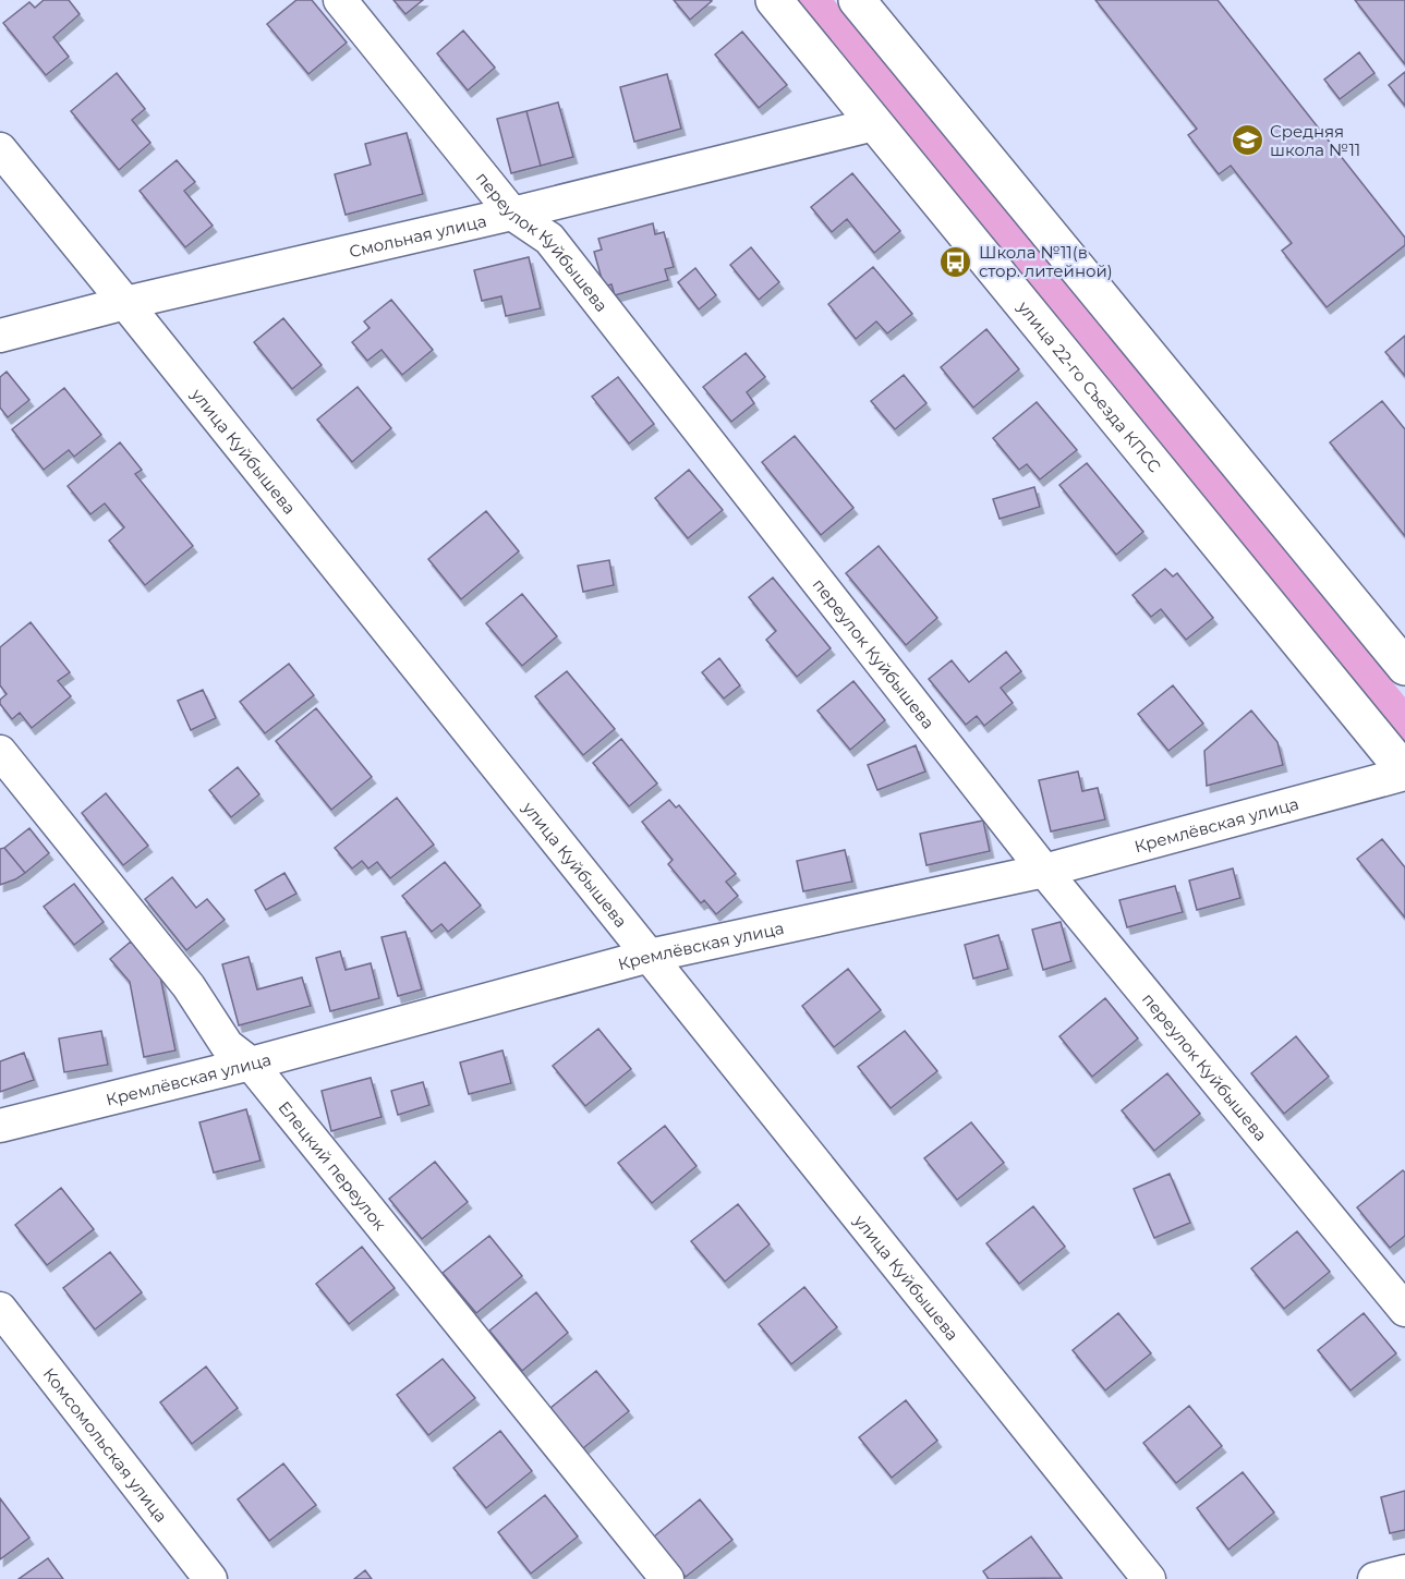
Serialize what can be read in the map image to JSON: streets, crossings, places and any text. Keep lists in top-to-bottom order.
{
  "streets": {
    "main road": ["улица 22-го Съезда КПСС"],
    "street": [
      "Смольная улица",
      "переулок Куйбышева",
      "улица Куйбышева",
      "Кремлёвская улица",
      "Елецкий переулок",
      "Комсомольская улица"
    ]
  },
  "crossings": [
    ["Смольная улица", "переулок Куйбышева"],
    ["Смольная улица", "улица 22-го Съезда КПСС"],
    ["Смольная улица", "улица Куйбышева"],
    ["переулок Куйбышева", "Кремлёвская улица"],
    ["улица 22-го Съезда КПСС", "Кремлёвская улица"],
    ["улица Куйбышева", "Кремлёвская улица"],
    ["Кремлёвская улица", "Елецкий переулок"]
  ],
  "places": {
    "school or university": ["Средняя школа №11"],
    "bus stop": ["Школа №11(в стор. литейной)"]
  }
}
